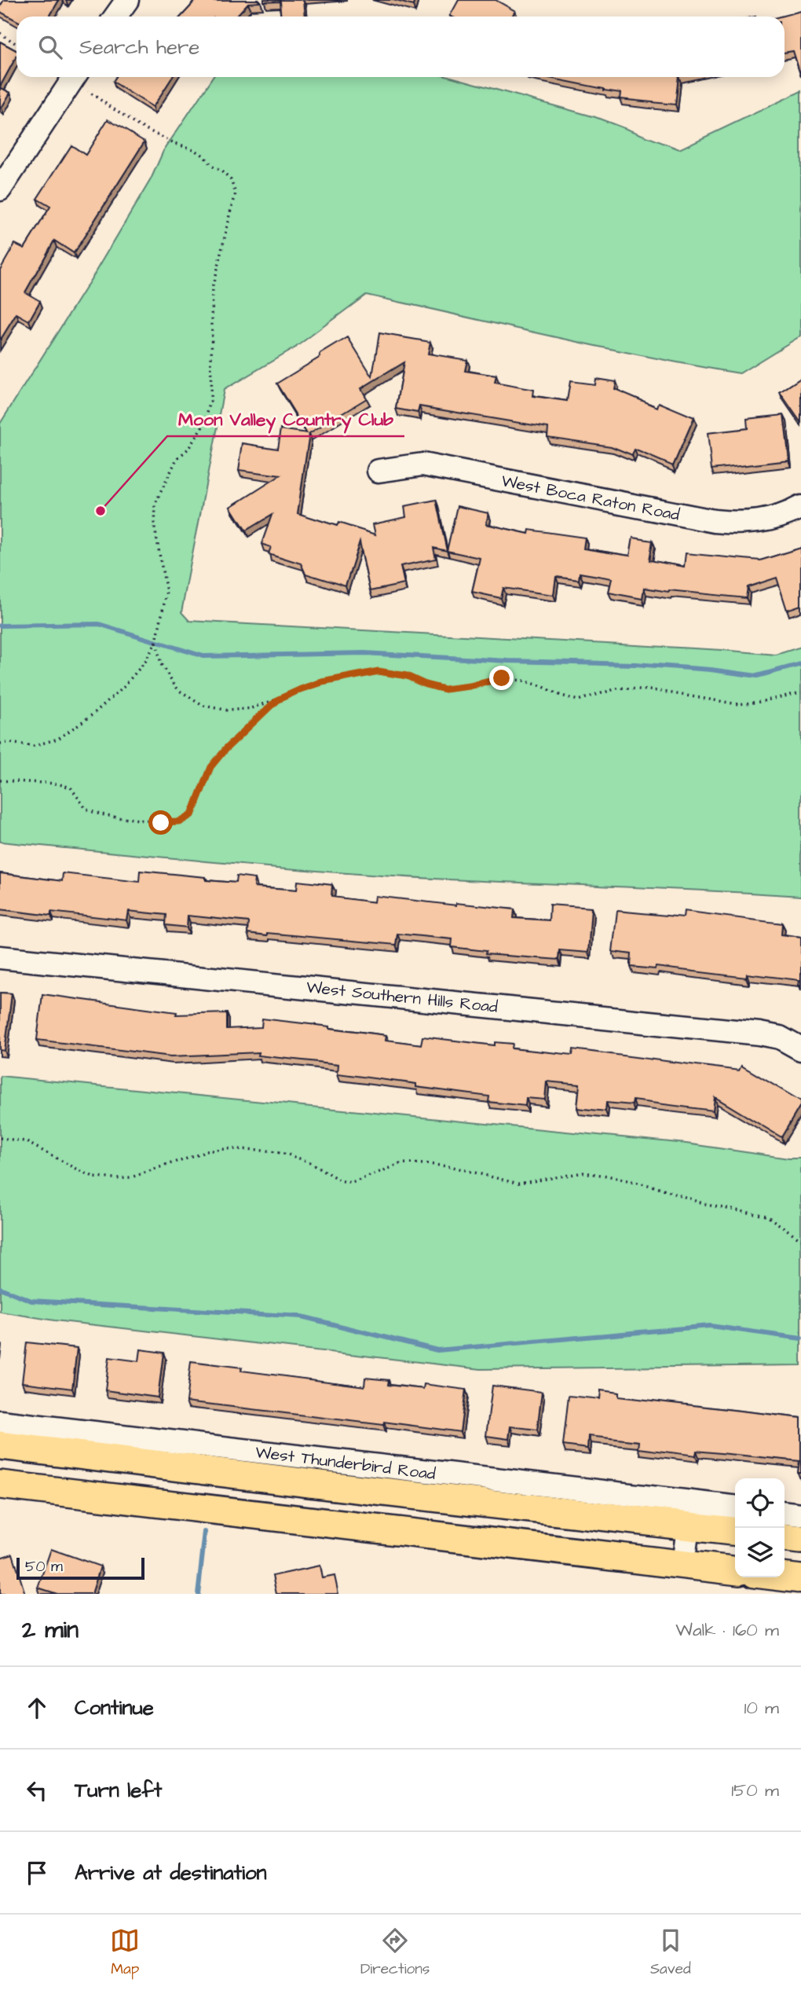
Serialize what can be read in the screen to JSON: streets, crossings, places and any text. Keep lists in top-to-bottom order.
{
  "streets": {
    "main road": ["West Thunderbird Road"],
    "street": ["West Boca Raton Road", "West Southern Hills Road"]
  },
  "places": ["Moon Valley Country Club"],
  "scale_bar": "50 m",
  "page": {
    "search": "Search here",
    "scale": "50 m",
    "heading": ["2 min", "Walk · 160 m"],
    "list": [
      ["Continue", "10 m"],
      ["Turn left", "150 m"],
      "Arrive at destination"
    ],
    "nav": ["Map", "Directions", "Saved"]
  }
}
